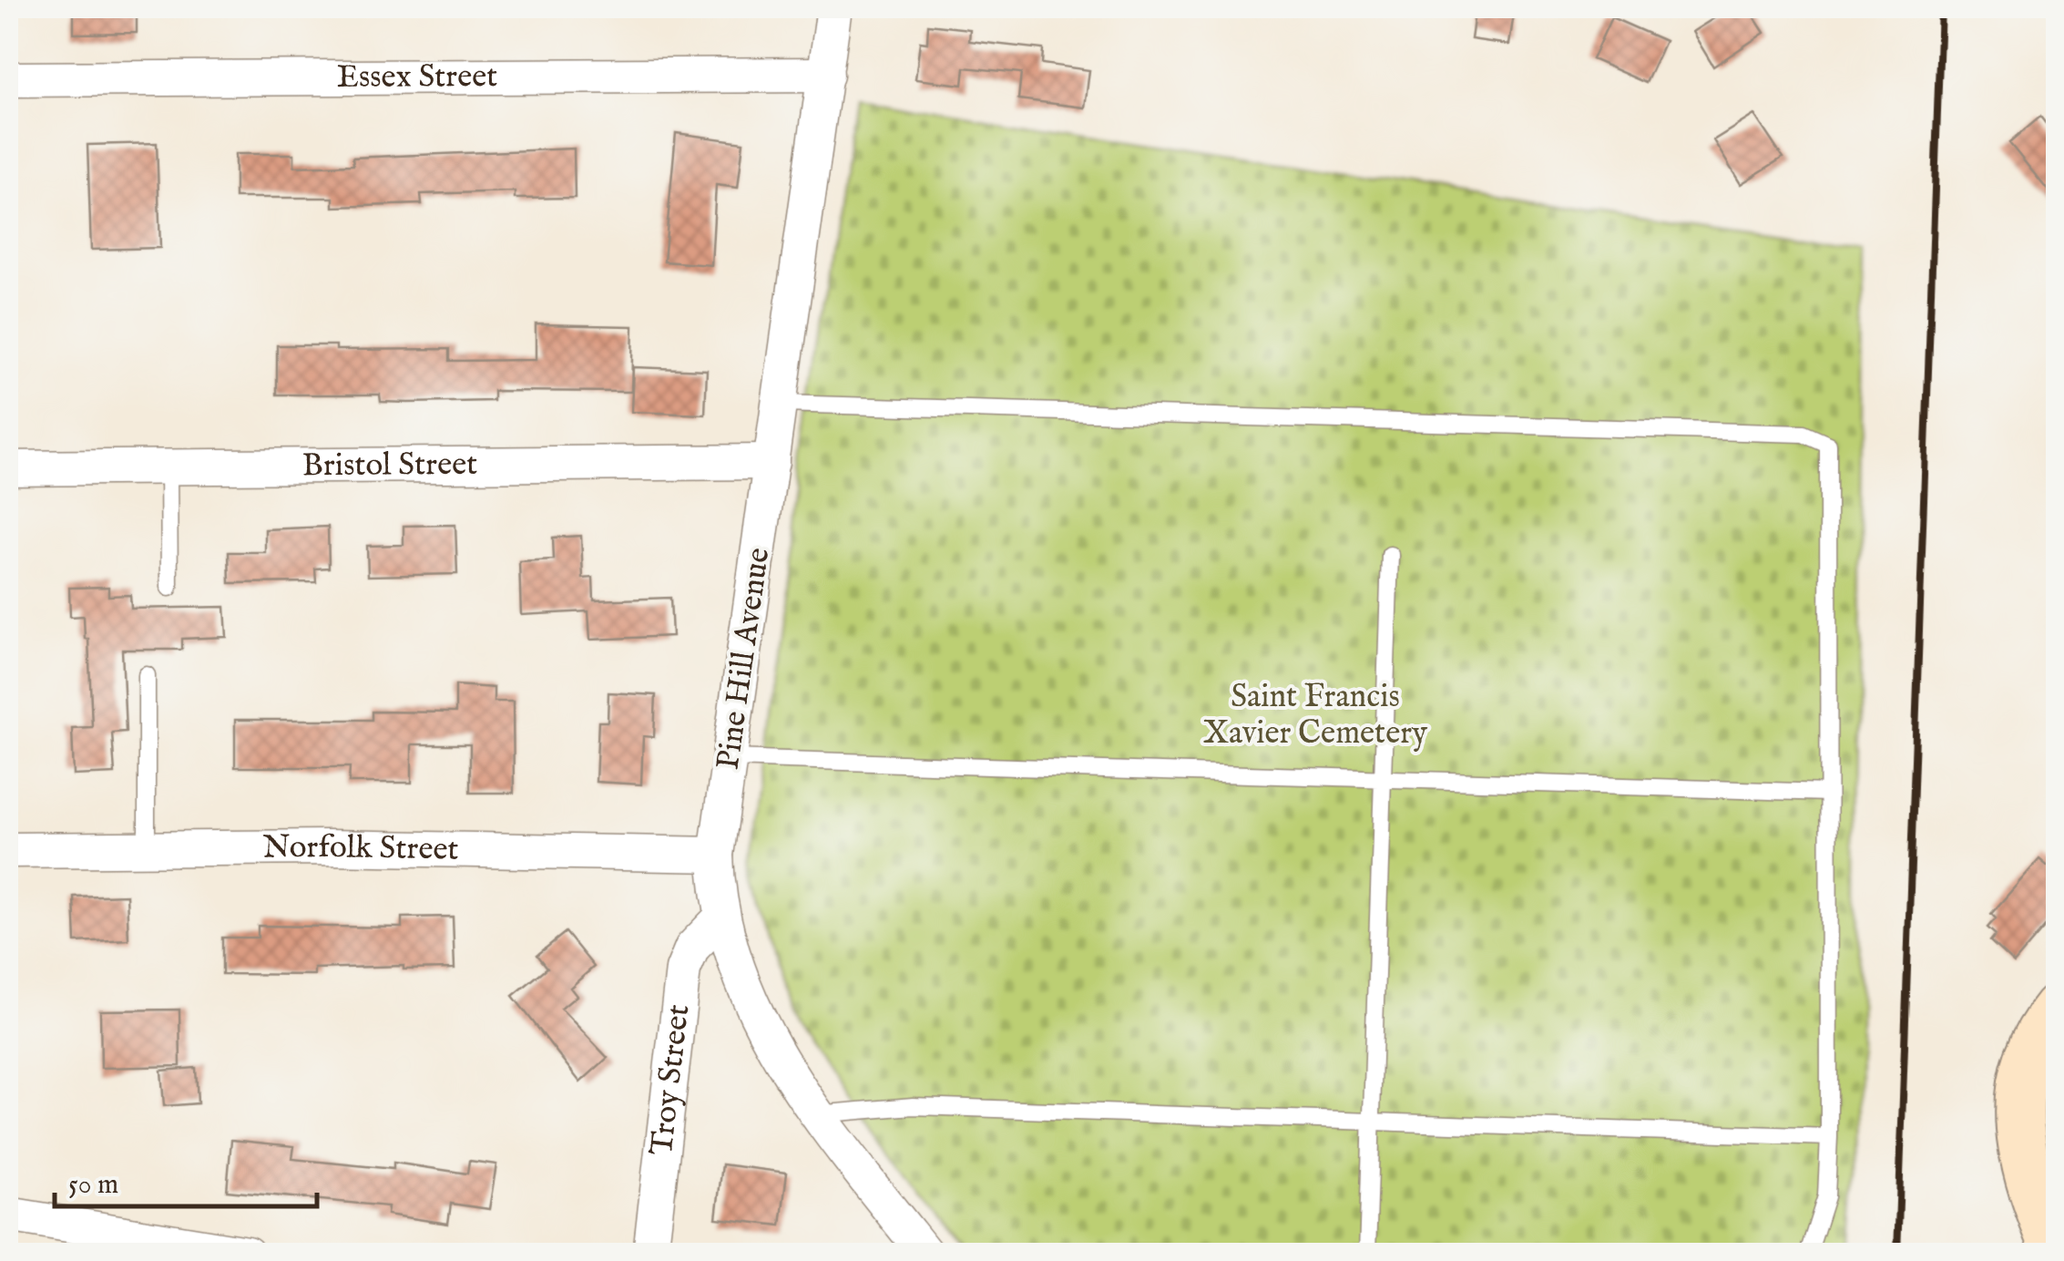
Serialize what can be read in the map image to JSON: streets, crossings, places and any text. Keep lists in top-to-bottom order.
{
  "streets": {
    "street": [
      "Essex Street",
      "Bristol Street",
      "Pine Hill Avenue",
      "Norfolk Street",
      "Troy Street"
    ]
  },
  "crossings": [
    ["Essex Street", "Pine Hill Avenue"],
    ["Bristol Street", "Pine Hill Avenue"],
    ["Pine Hill Avenue", "Norfolk Street"],
    ["Pine Hill Avenue", "Troy Street"]
  ],
  "parks": ["Saint Francis Xavier Cemetery"],
  "scale_bar": "50 m"
}
